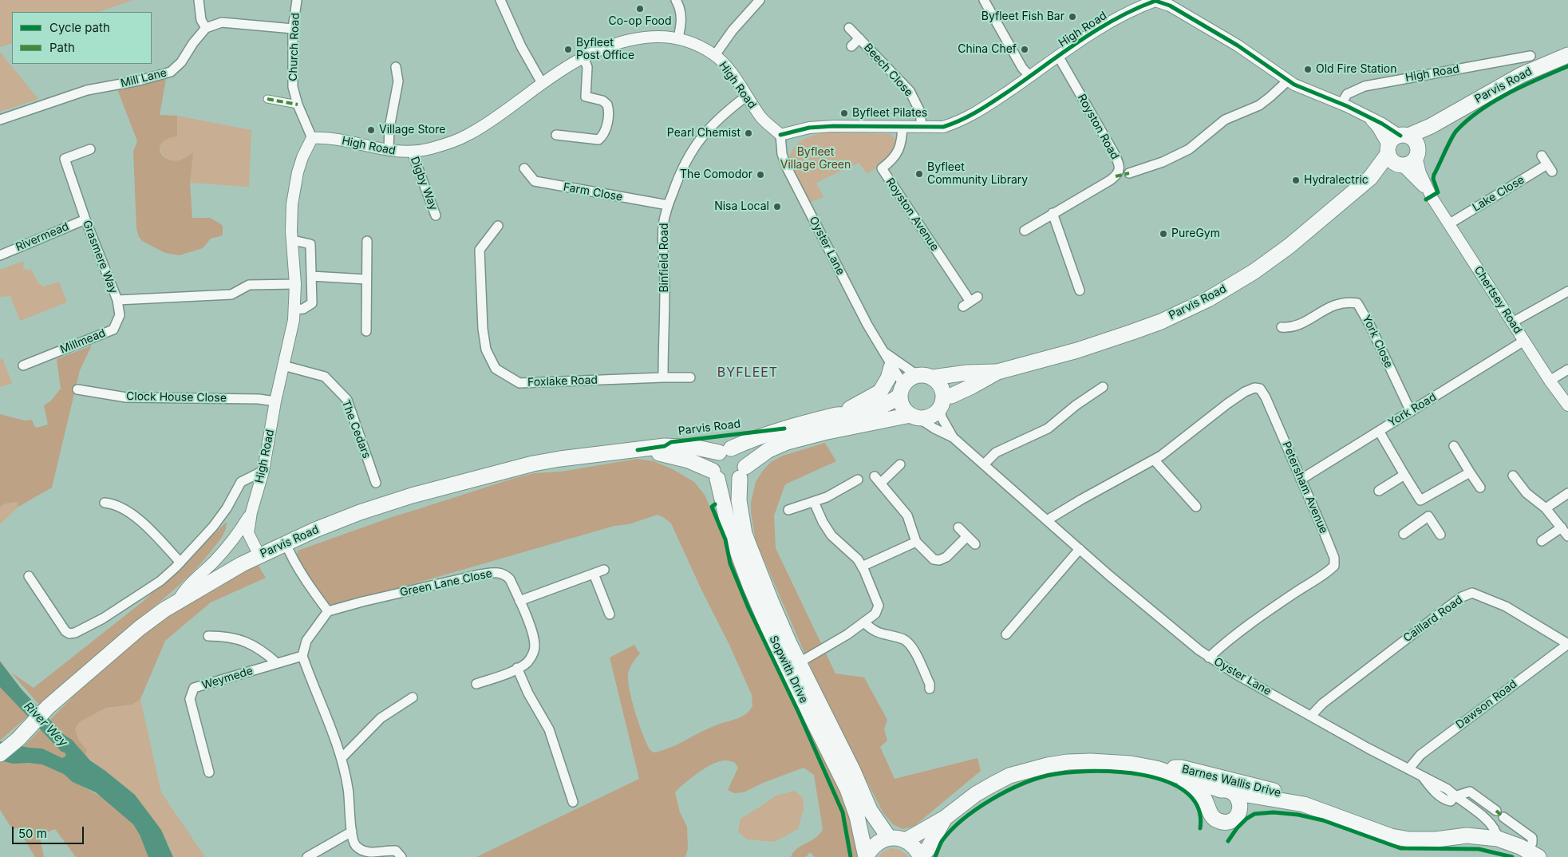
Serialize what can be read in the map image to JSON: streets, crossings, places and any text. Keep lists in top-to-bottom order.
{
  "streets": {
    "main road": ["Parvis Road", "Sopwith Drive", "Barnes Wallis Drive"],
    "street": [
      "High Road",
      "Church Road",
      "Beech Close",
      "Mill Lane",
      "Royston Road",
      "Digby Way",
      "Farm Close",
      "Lake Close",
      "Royston Avenue",
      "Rivermead",
      "Oyster Lane",
      "Grasmere Way",
      "Binfield Road",
      "Chertsey Road",
      "Millmead",
      "York Close",
      "Foxlake Road",
      "Clock House Close",
      "York Road",
      "The Cedars",
      "Petersham Avenue",
      "Green Lane Close",
      "Caillard Road",
      "Weymede",
      "Dawson Road"
    ]
  },
  "crossings": [
    ["High Road", "Church Road"],
    ["High Road", "Beech Close"],
    ["High Road", "Parvis Road"],
    ["High Road", "Royston Road"],
    ["High Road", "Digby Way"],
    ["High Road", "Royston Avenue"],
    ["High Road", "Oyster Lane"],
    ["High Road", "Grasmere Way"],
    ["High Road", "Binfield Road"],
    ["High Road", "Chertsey Road"],
    ["High Road", "Clock House Close"],
    ["High Road", "The Cedars"],
    ["Parvis Road", "Oyster Lane"],
    ["Parvis Road", "Chertsey Road"],
    ["Parvis Road", "Sopwith Drive"],
    ["Farm Close", "Binfield Road"],
    ["Lake Close", "Chertsey Road"],
    ["Rivermead", "Grasmere Way"],
    ["Oyster Lane", "Petersham Avenue"],
    ["Oyster Lane", "Caillard Road"],
    ["Oyster Lane", "Dawson Road"],
    ["Oyster Lane", "Barnes Wallis Drive"],
    ["Grasmere Way", "Millmead"],
    ["Binfield Road", "Foxlake Road"],
    ["Chertsey Road", "York Road"],
    ["York Close", "York Road"],
    ["York Road", "Petersham Avenue"],
    ["Caillard Road", "Dawson Road"]
  ],
  "districts": ["BYFLEET"],
  "water": ["River Wey"],
  "parks": ["Byfleet Village Green"],
  "places": [
    "Co-op Food",
    "Byfleet Fish Bar",
    "Byfleet Post Office",
    "China Chef",
    "Old Fire Station",
    "Byfleet Pilates",
    "Village Store",
    "Pearl Chemist",
    "Byfleet Community Library",
    "The Comodor",
    "Hydralectric",
    "Nisa Local",
    "PureGym"
  ],
  "legend": ["Cycle path", "Path"],
  "scale_bar": "50 m"
}
